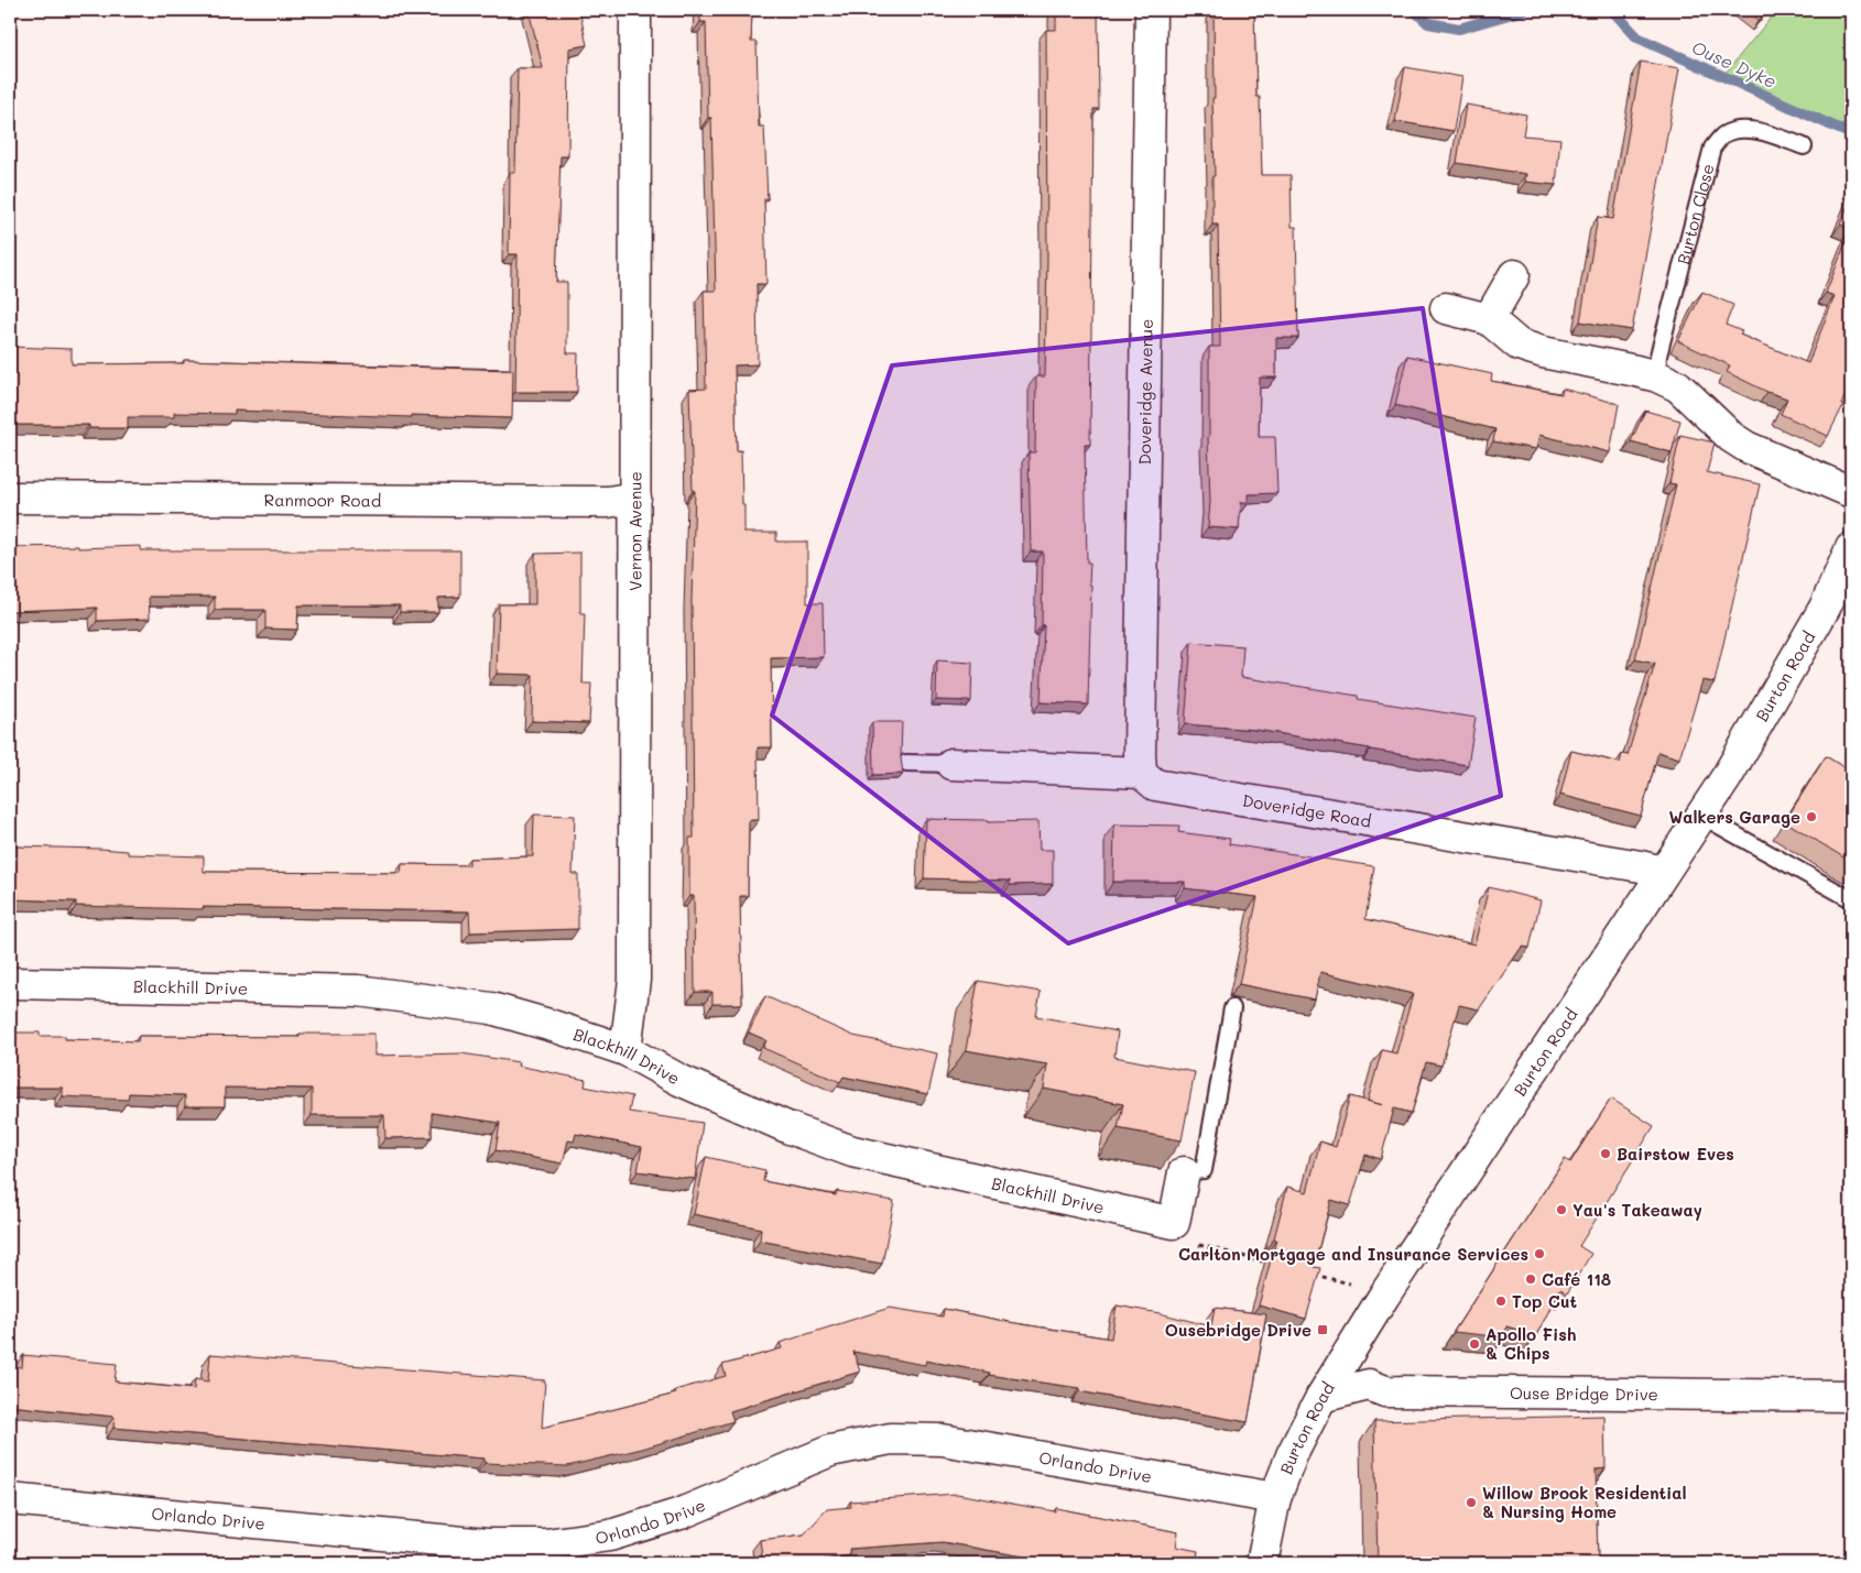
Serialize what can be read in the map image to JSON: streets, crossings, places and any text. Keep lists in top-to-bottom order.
{
  "streets": {
    "street": [
      "Doveridge Avenue",
      "Ranmoor Road",
      "Vernon Avenue",
      "Burton Road",
      "Doveridge Road",
      "Blackhill Drive",
      "Ouse Bridge Drive",
      "Orlando Drive"
    ],
    "lane": ["Burton Close"]
  },
  "crossings": [
    ["Doveridge Avenue", "Doveridge Road"],
    ["Ranmoor Road", "Vernon Avenue"],
    ["Vernon Avenue", "Blackhill Drive"],
    ["Burton Road", "Doveridge Road"],
    ["Burton Road", "Ouse Bridge Drive"],
    ["Burton Road", "Orlando Drive"]
  ],
  "water": ["Ouse Dyke"],
  "places": {
    "other": [
      "Walkers Garage",
      "Bairstow Eves",
      "Yau's Takeaway",
      "Carlton Mortgage and Insurance Services",
      "Café 118",
      "Top Cut",
      "Apollo Fish & Chips",
      "Willow Brook Residential & Nursing Home"
    ],
    "transit": ["Ousebridge Drive"]
  }
}
